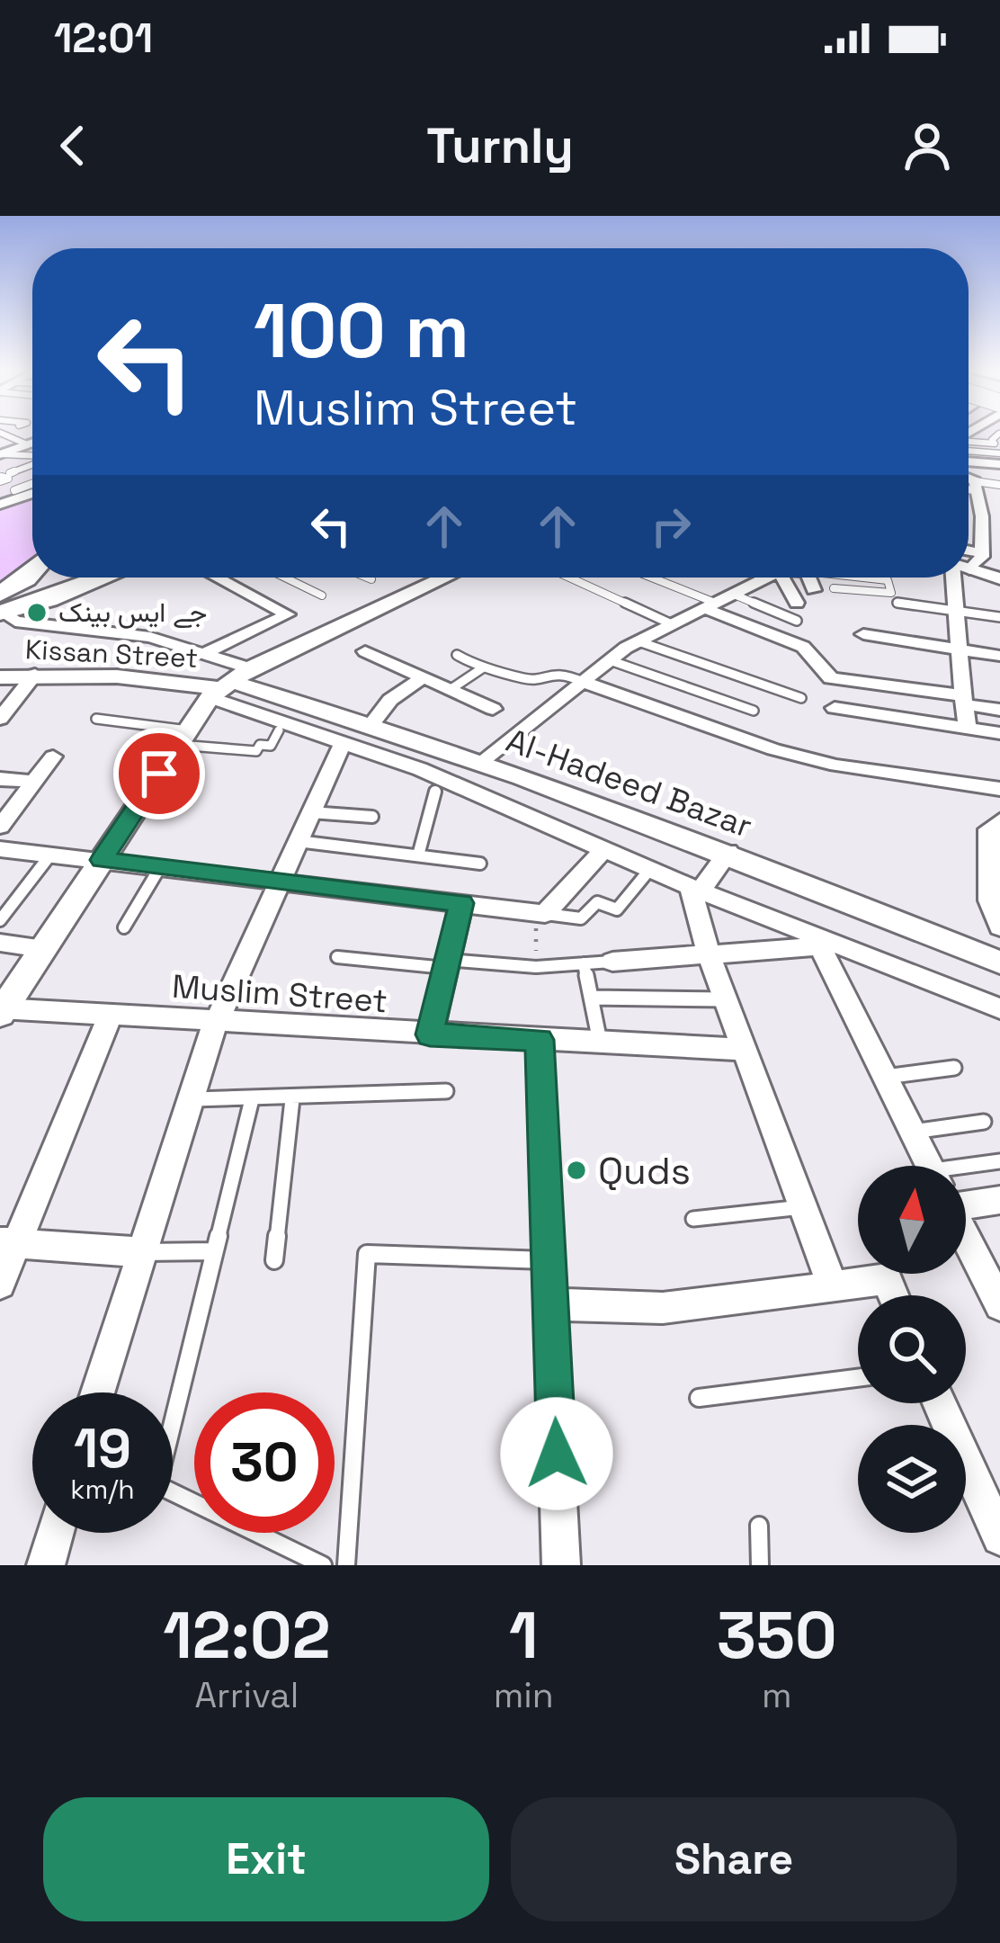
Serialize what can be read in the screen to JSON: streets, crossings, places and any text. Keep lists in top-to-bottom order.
{
  "streets": {
    "street": ["Kissan Street", "Al-Hadeed Bazar", "Muslim Street"]
  },
  "crossings": [
    ["Kissan Street", "Al-Hadeed Bazar"]
  ],
  "places": ["جے ایس بینک", "Quds"],
  "north": "top",
  "page": {
    "status": "12:01",
    "header": "Turnly",
    "turn": ["100 m", "Muslim Street"],
    "speed": "19 km/h",
    "limit": "30",
    "eta": [
      "12:02",
      "Arrival",
      "1",
      "min",
      "350",
      "m"
    ],
    "buttons": ["Exit", "Share"]
  }
}
